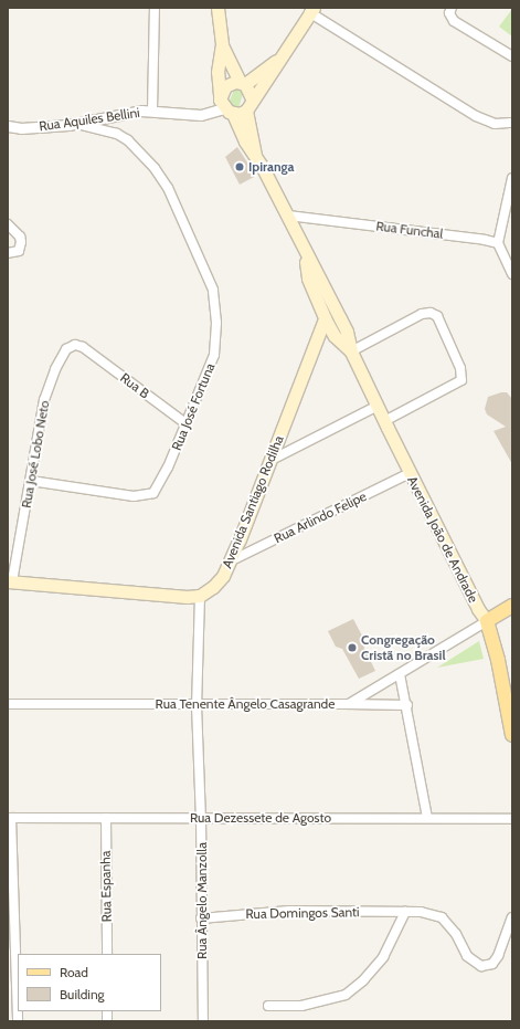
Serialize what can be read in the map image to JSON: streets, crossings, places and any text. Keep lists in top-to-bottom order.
{
  "streets": {
    "main road": ["Avenida Santiago Rodilha", "Avenida João de Andrade"],
    "street": [
      "Rua Aquiles Bellini",
      "Rua Funchal",
      "Rua B",
      "Rua José Fortuna",
      "Rua José Lobo Neto",
      "Rua Arlindo Felipe",
      "Rua Tenente Ângelo Casagrande",
      "Rua Dezessete de Agosto",
      "Rua Espanha",
      "Rua Ângelo Manzolla",
      "Rua Domingos Santi"
    ]
  },
  "crossings": [
    ["Rua Aquiles Bellini", "Rua José Fortuna"],
    ["Rua Aquiles Bellini", "Avenida João de Andrade"],
    ["Rua Funchal", "Avenida João de Andrade"],
    ["Rua B", "Rua José Fortuna"],
    ["Rua B", "Rua José Lobo Neto"],
    ["Rua José Fortuna", "Rua José Lobo Neto"],
    ["Avenida Santiago Rodilha", "Rua Arlindo Felipe"],
    ["Avenida Santiago Rodilha", "Avenida João de Andrade"],
    ["Avenida Santiago Rodilha", "Rua Ângelo Manzolla"],
    ["Rua Arlindo Felipe", "Avenida João de Andrade"],
    ["Avenida João de Andrade", "Rua Tenente Ângelo Casagrande"],
    ["Rua Tenente Ângelo Casagrande", "Rua Ângelo Manzolla"],
    ["Rua Dezessete de Agosto", "Rua Espanha"],
    ["Rua Dezessete de Agosto", "Rua Ângelo Manzolla"],
    ["Rua Ângelo Manzolla", "Rua Domingos Santi"]
  ],
  "places": ["Ipiranga", "Congregação Cristã no Brasil"],
  "legend": ["Road", "Building"]
}
